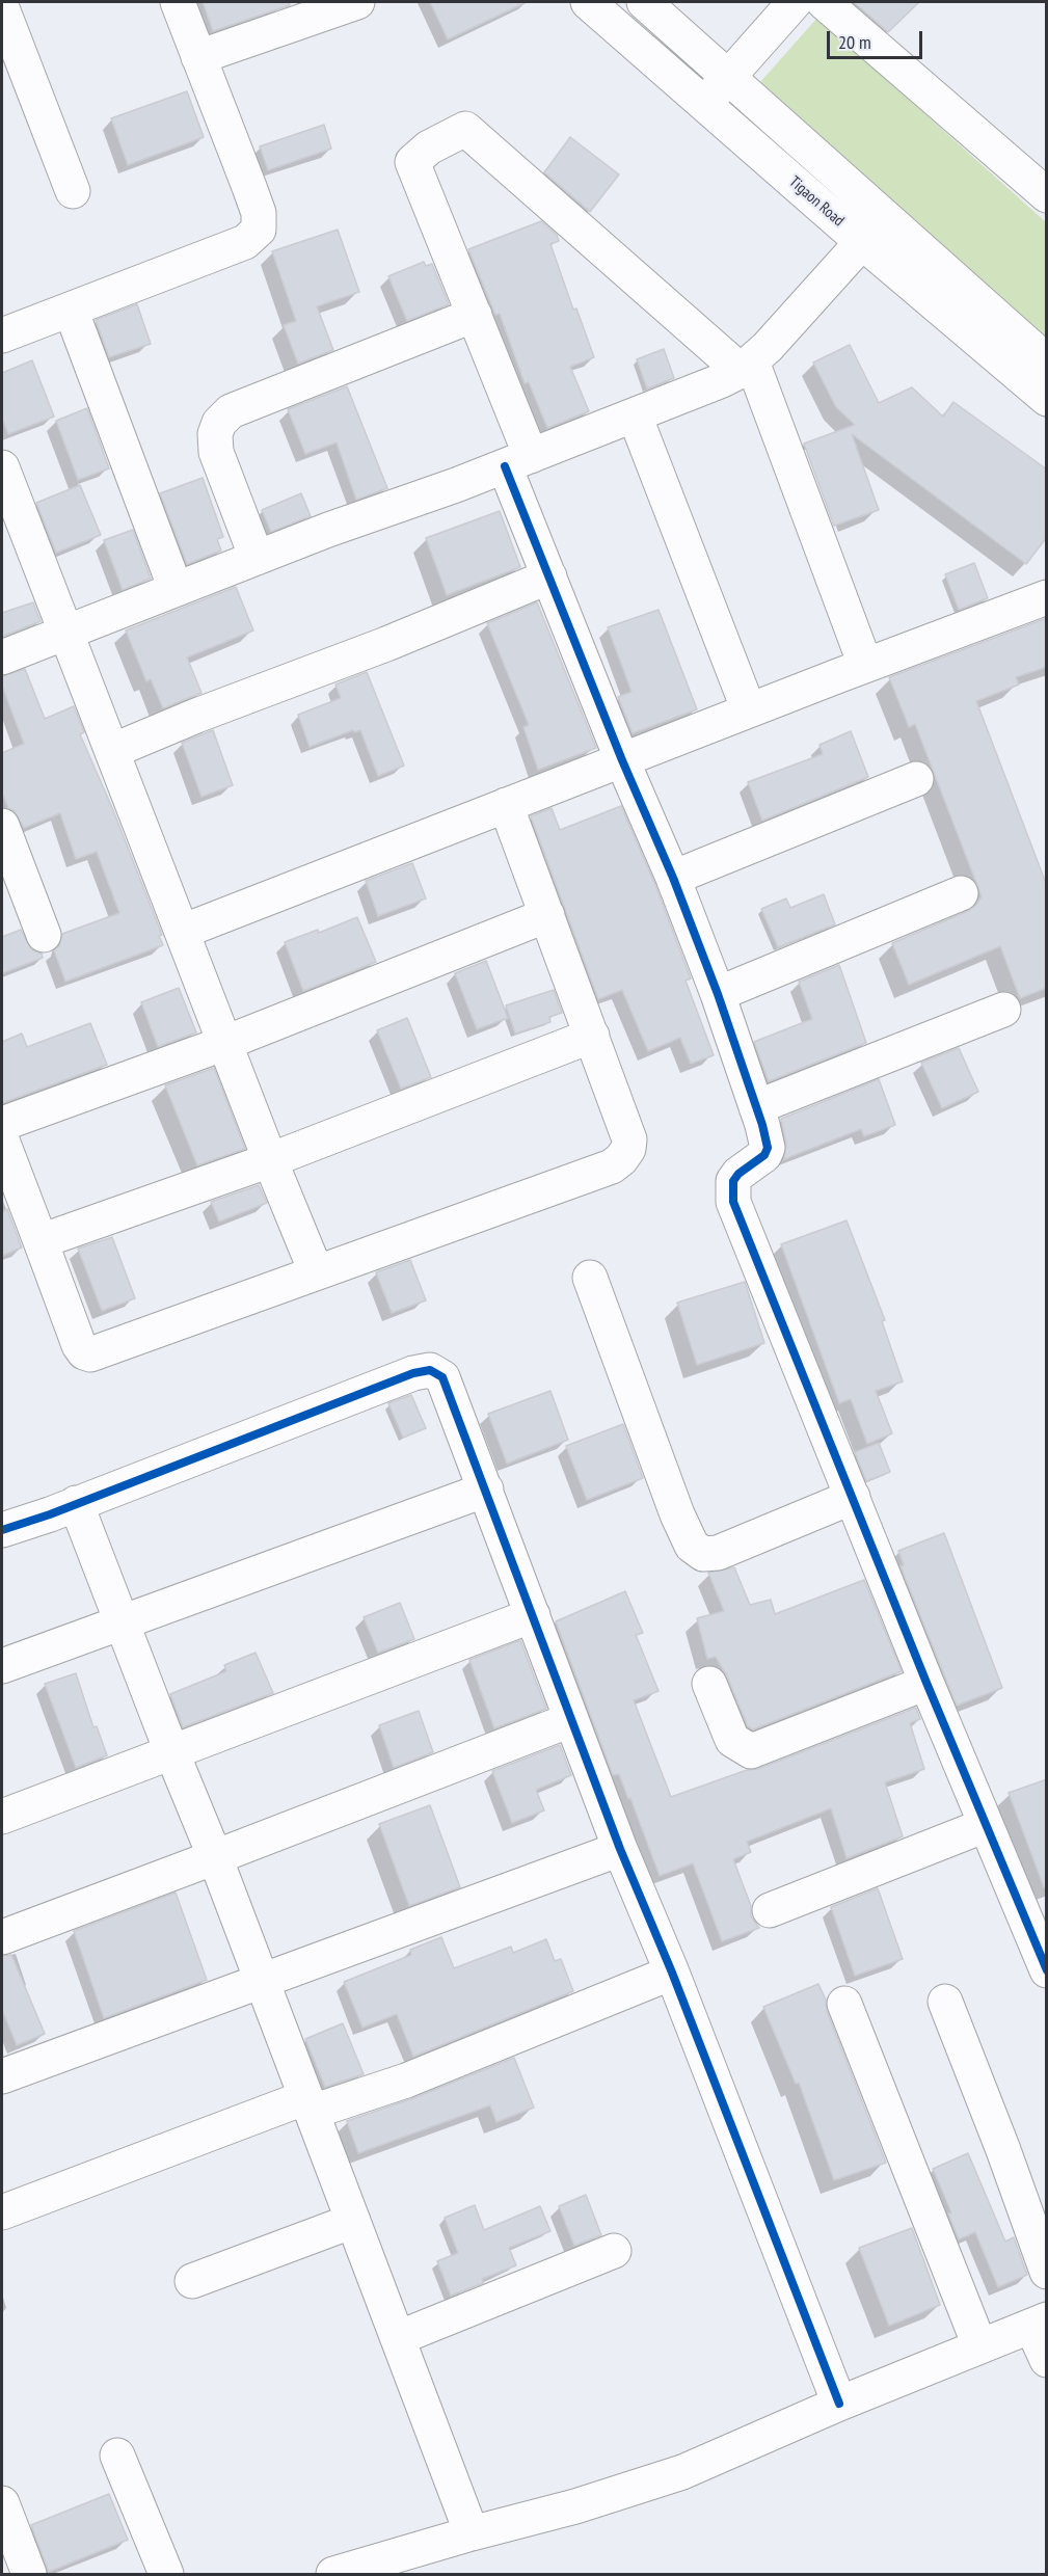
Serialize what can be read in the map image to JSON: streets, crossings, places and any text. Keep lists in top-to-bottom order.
{
  "streets": {
    "street": ["Tigaon Road"]
  },
  "scale_bar": "20 m"
}
